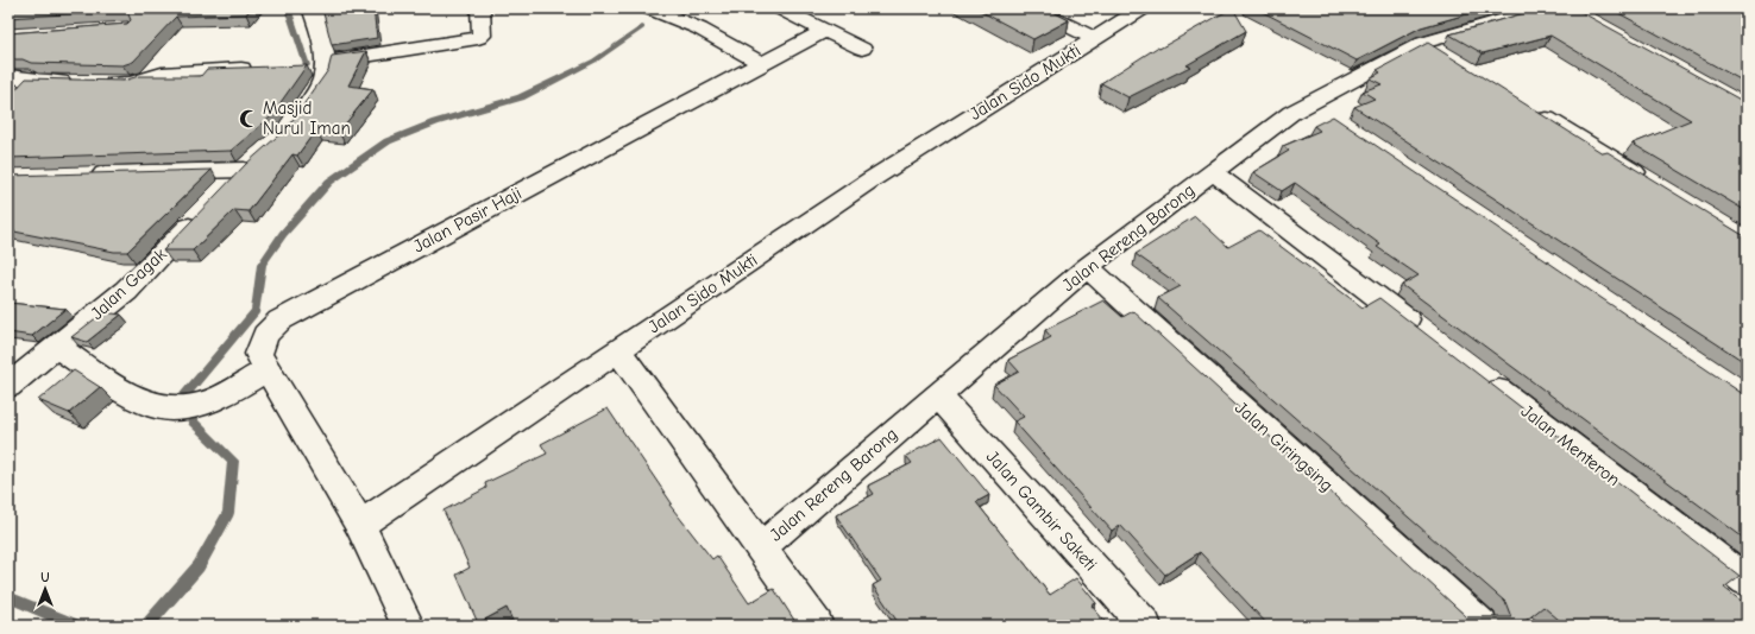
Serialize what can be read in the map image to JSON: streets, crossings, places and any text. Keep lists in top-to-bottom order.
{
  "streets": {
    "street": [
      "Jalan Sido Mukti",
      "Jalan Pasir Haji",
      "Jalan Rereng Barong",
      "Jalan Gagak",
      "Jalan Menteron",
      "Jalan Giringsing",
      "Jalan Gambir Saketi"
    ]
  },
  "crossings": [
    ["Jalan Sido Mukti", "Jalan Pasir Haji"],
    ["Jalan Rereng Barong", "Jalan Giringsing"],
    ["Jalan Rereng Barong", "Jalan Gambir Saketi"]
  ],
  "places": {
    "mosque": ["Masjid Nurul Iman"]
  },
  "north": "top"
}
